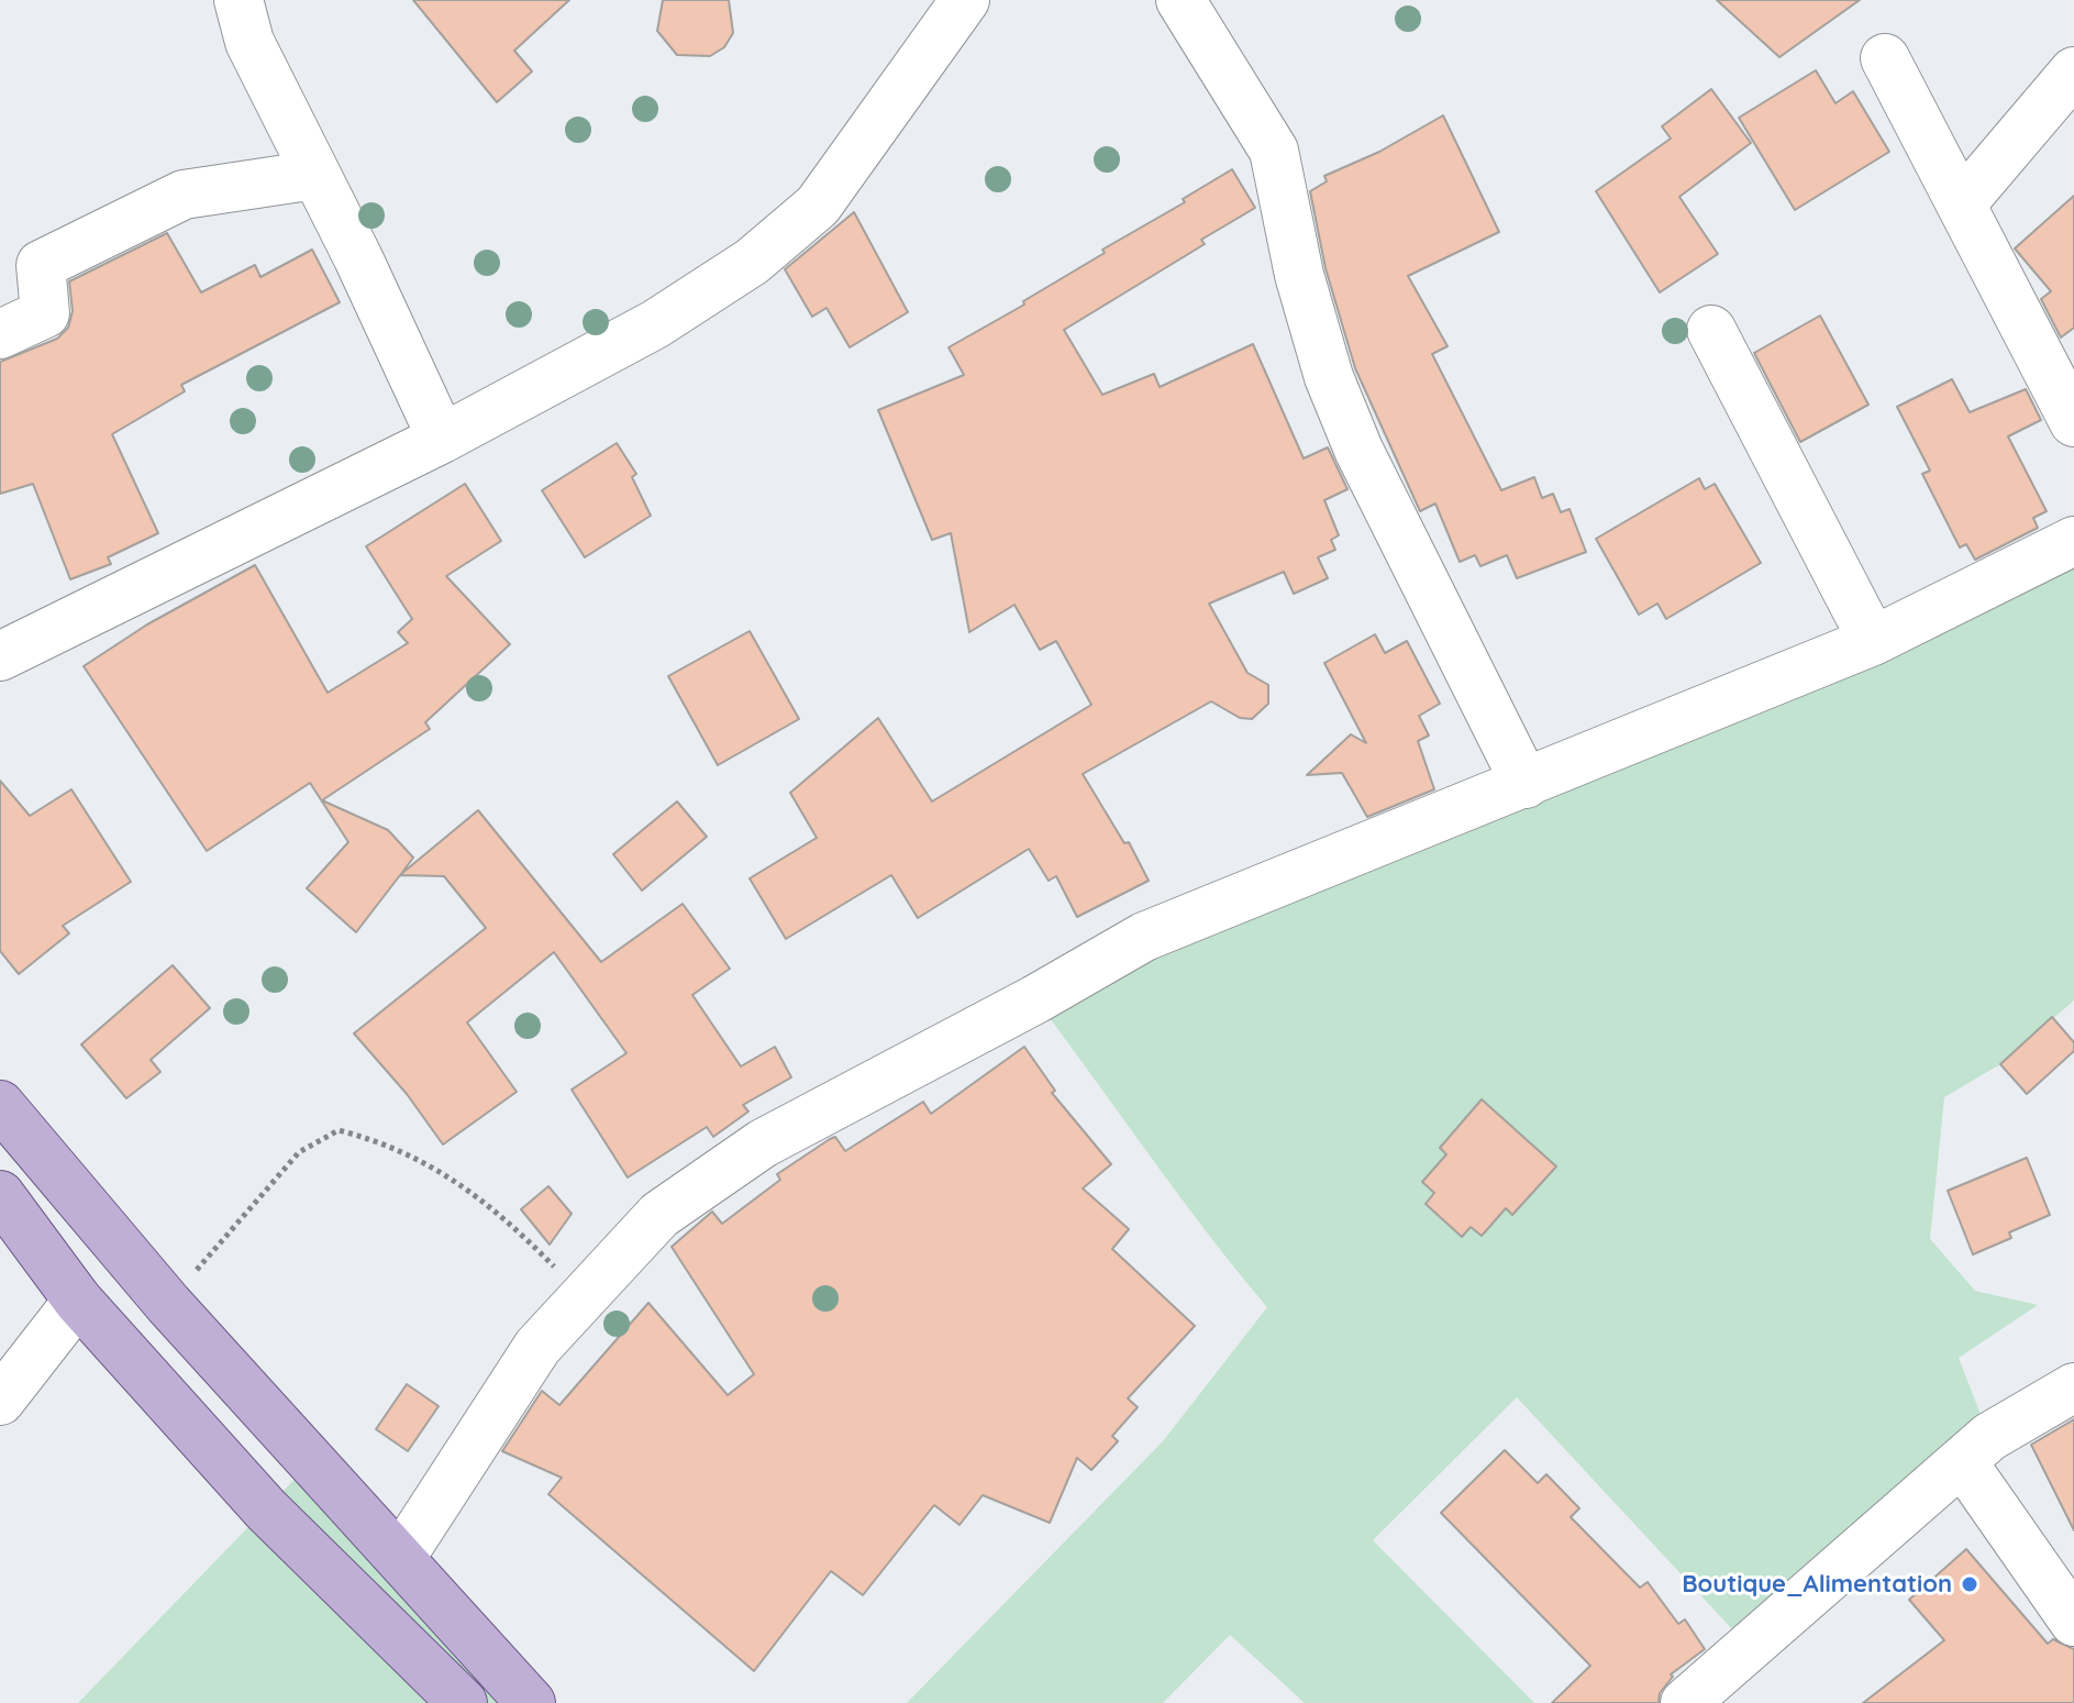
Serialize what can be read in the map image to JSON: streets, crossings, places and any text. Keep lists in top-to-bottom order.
{
  "places": ["Boutique_Alimentation"]
}
